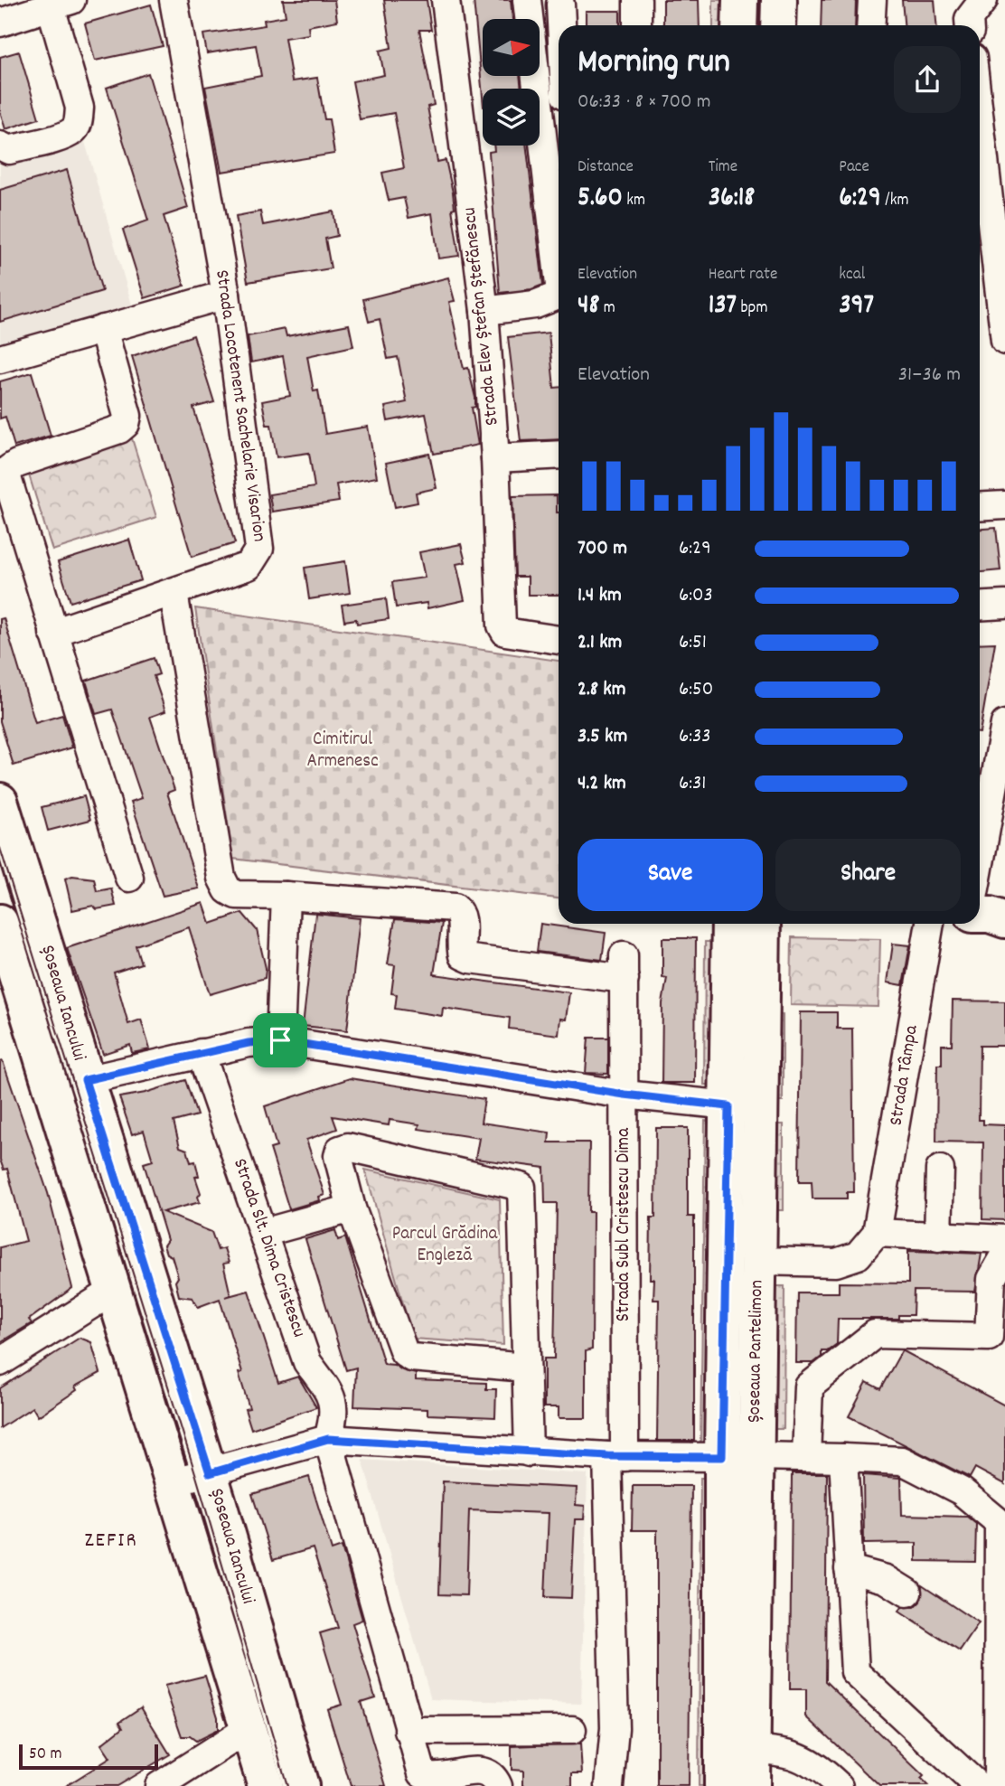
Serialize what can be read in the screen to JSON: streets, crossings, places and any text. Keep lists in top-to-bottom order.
{
  "streets": {
    "main road": ["Șoseaua Iancului", "Șoseaua Pantelimon"],
    "street": [
      "Strada Elev Ștefan Ștefănescu",
      "Strada Locotenent Sachelarie Visarion",
      "Strada Tâmpa",
      "Strada Subl Cristescu Dima",
      "Strada Slt. Dima Cristescu"
    ]
  },
  "districts": ["ZEFIR"],
  "parks": ["Cimitirul Armenesc", "Parcul Grădina Engleză"],
  "scale_bar": "50 m",
  "north": "right",
  "page": {
    "heading": ["Morning run", "06:33 · 8 × 700 m"],
    "stats": [
      ["Distance", "5.60 km"],
      ["Time", "36:18"],
      ["Pace", "6:29 /km"],
      ["Elevation", "48 m"],
      ["Heart rate", "137 bpm"],
      ["kcal", "397"]
    ],
    "chart": ["Elevation", "31–36 m"],
    "list": [
      {
        "name": "700 m",
        "note": "6:29"
      },
      {
        "name": "1.4 km",
        "note": "6:03"
      },
      {
        "name": "2.1 km",
        "note": "6:51"
      },
      {
        "name": "2.8 km",
        "note": "6:50"
      },
      {
        "name": "3.5 km",
        "note": "6:33"
      },
      {
        "name": "4.2 km",
        "note": "6:31"
      }
    ],
    "buttons": ["Save", "Share"],
    "scale": "50 m"
  }
}
